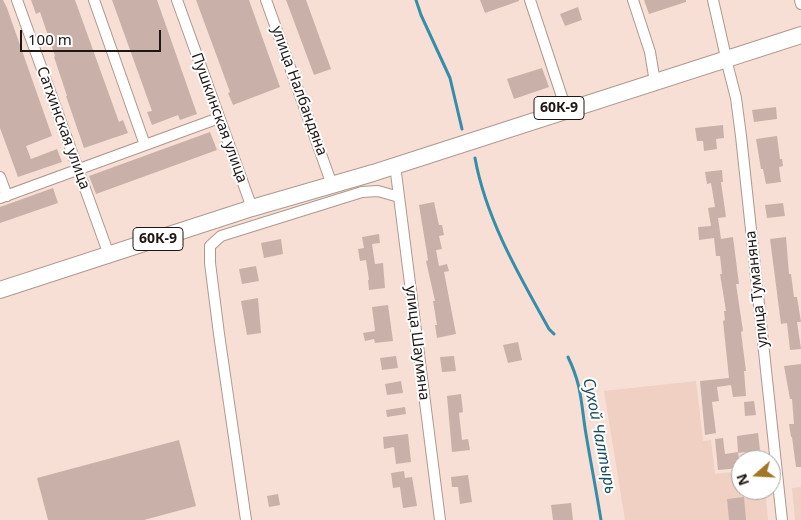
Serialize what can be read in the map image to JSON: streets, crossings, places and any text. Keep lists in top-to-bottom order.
{
  "streets": {
    "main road": ["60К-9"],
    "street": [
      "улица Налбандяна",
      "Пушкинская улица",
      "Сатхинская улица",
      "улица Туманяна",
      "улица Шаумяна"
    ]
  },
  "crossings": [
    ["улица Налбандяна", "60К-9"],
    ["60К-9", "Пушкинская улица"],
    ["60К-9", "Сатхинская улица"],
    ["60К-9", "улица Туманяна"],
    ["60К-9", "улица Шаумяна"]
  ],
  "water": ["Сухой Чалтырь"],
  "scale_bar": "100 m",
  "north": "left"
}
